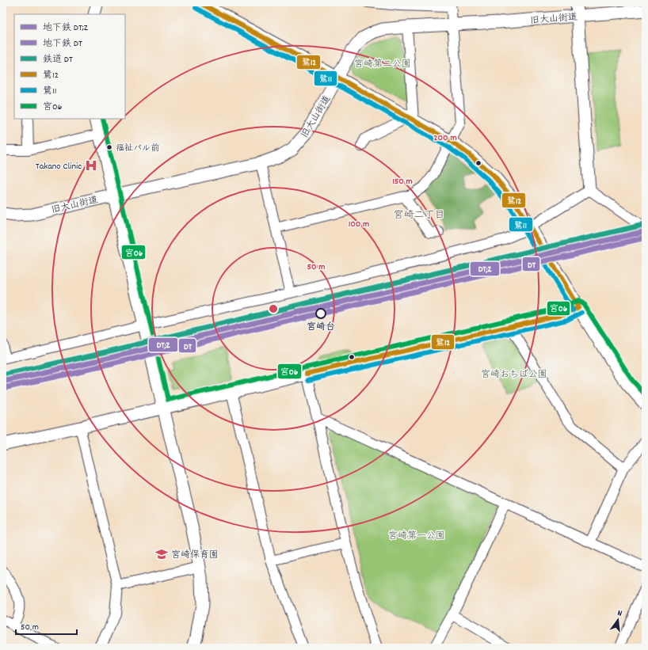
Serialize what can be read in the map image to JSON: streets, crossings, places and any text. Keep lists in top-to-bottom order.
{
  "streets": {
    "street": ["旧大山街道"]
  },
  "districts": ["宮崎二丁目"],
  "parks": ["宮崎第二公園", "宮崎おちば公園", "宮崎第一公園"],
  "places": {
    "other": ["福祉パル前", "宮崎台"],
    "hospital": ["Takano Clinic"],
    "school or university": ["宮崎保育園"]
  },
  "lines": [
    "transit line 鷺12",
    "transit line 鷺11",
    "transit line 宮06",
    "rail line DT",
    "metro line DT;Z",
    "metro line DT"
  ],
  "legend": [
    "地下鉄 DT;Z",
    "地下鉄 DT",
    "鉄道 DT",
    "鷺12",
    "鷺11",
    "宮06"
  ],
  "scale_bar": "50 m",
  "north": "top",
  "rings": [
    "200 m",
    "150 m",
    "100 m",
    "50 m"
  ]
}
